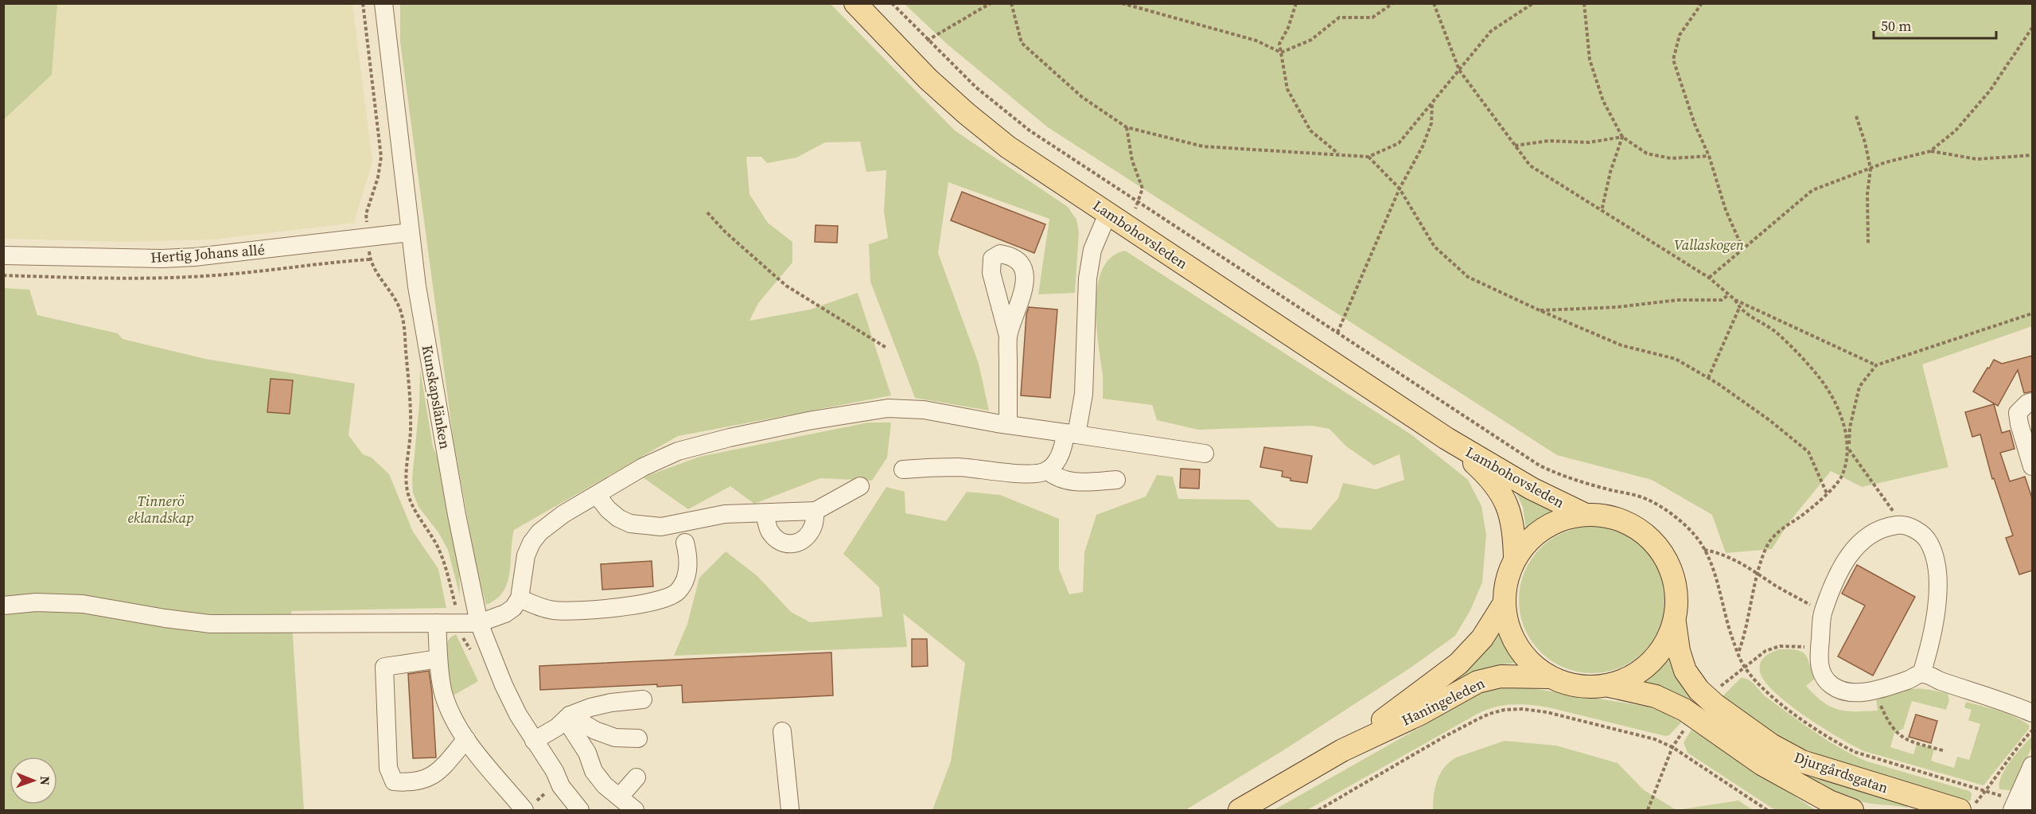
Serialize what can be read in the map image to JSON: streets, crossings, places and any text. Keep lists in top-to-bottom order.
{
  "streets": {
    "main road": ["Lambohovsleden", "Haningeleden", "Djurgårdsgatan"],
    "street": ["Hertig Johans allé", "Kunskapslänken"]
  },
  "crossings": [
    ["Hertig Johans allé", "Kunskapslänken"]
  ],
  "parks": ["Vallaskogen", "Tinnerö eklandskap"],
  "scale_bar": "50 m",
  "north": "right"
}
